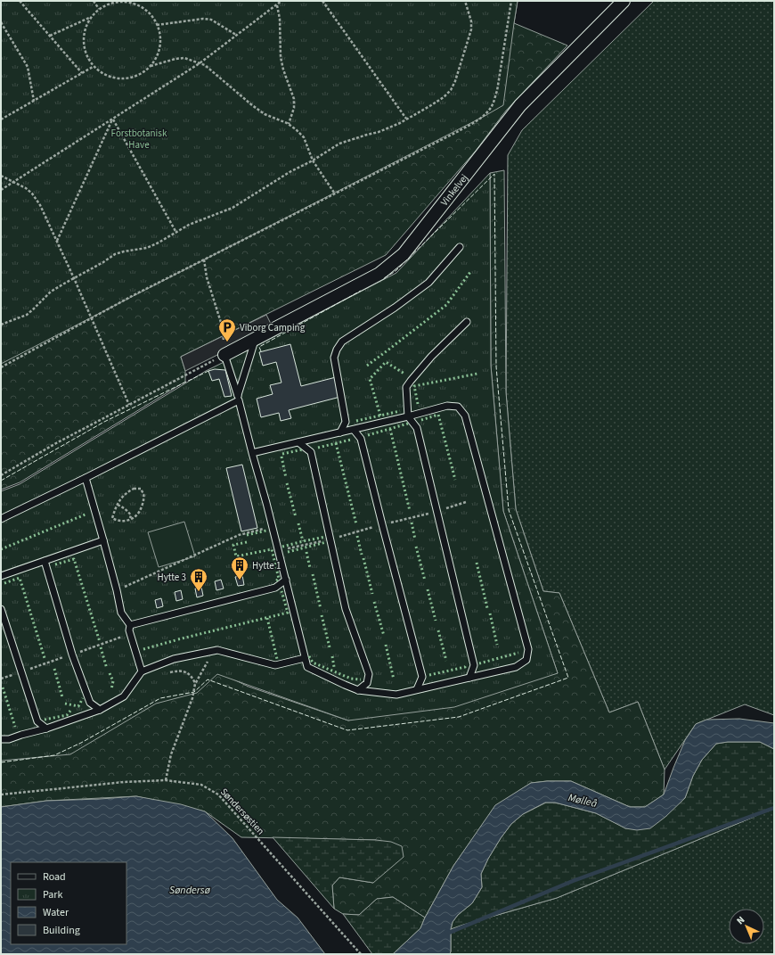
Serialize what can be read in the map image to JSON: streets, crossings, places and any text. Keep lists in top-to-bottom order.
{
  "streets": {
    "street": ["Vinkelvej"],
    "path": ["Søndersøstien"]
  },
  "water": ["Mølleå", "Søndersø"],
  "parks": ["Forstbotanisk Have"],
  "places": {
    "parking": ["Viborg Camping"],
    "building": ["Hytte 1", "Hytte 3"]
  },
  "legend": [
    "Road",
    "Park",
    "Water",
    "Building"
  ],
  "north": "top left"
}
